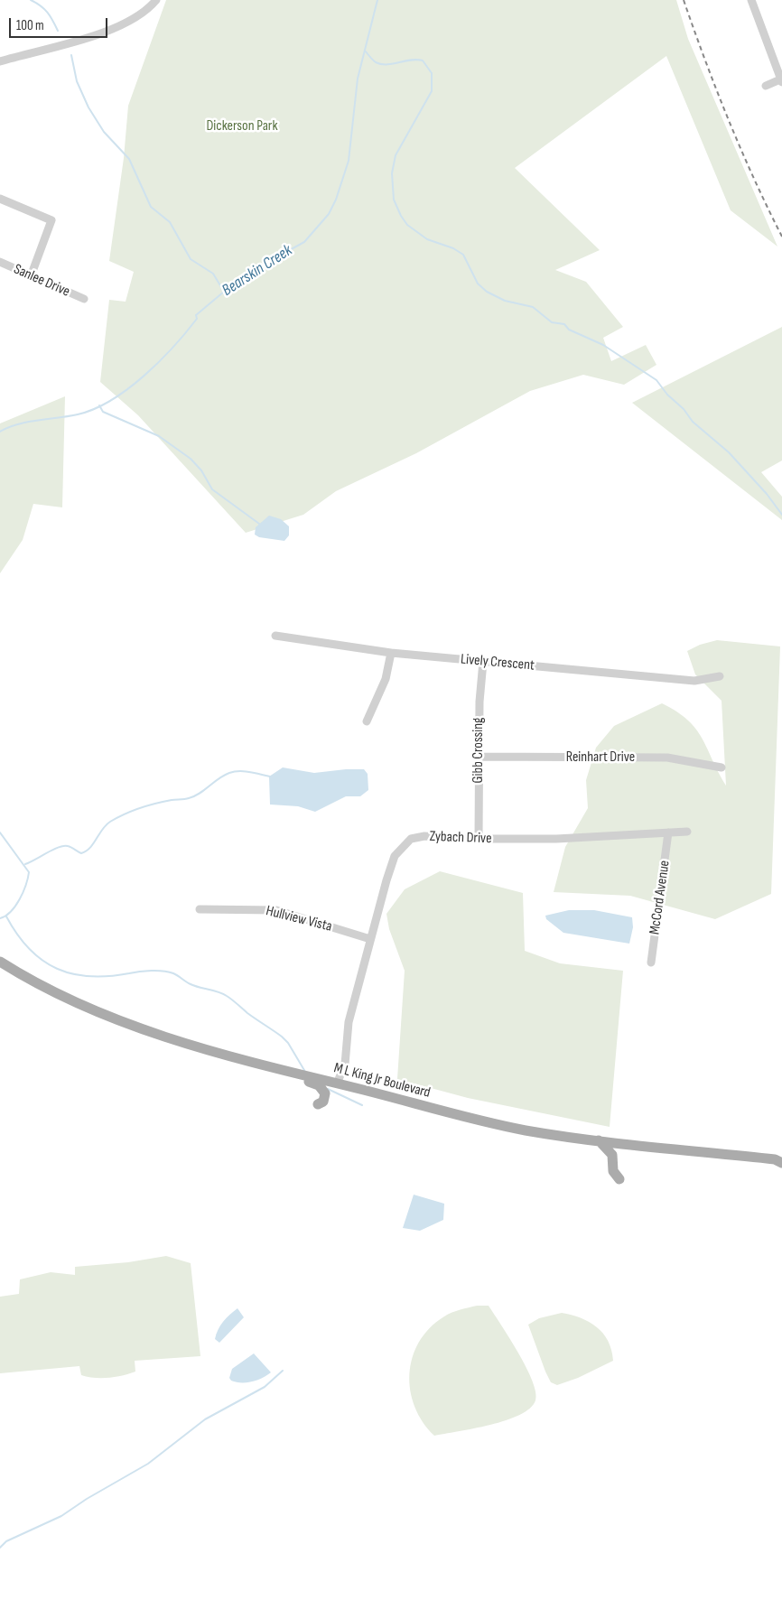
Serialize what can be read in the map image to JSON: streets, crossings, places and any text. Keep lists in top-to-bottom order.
{
  "streets": {
    "main road": ["M L King Jr Boulevard"],
    "street": [
      "Sanlee Drive",
      "Lively Crescent",
      "Gibb Crossing",
      "Reinhart Drive",
      "Zybach Drive",
      "McCord Avenue",
      "Hullview Vista"
    ]
  },
  "crossings": [
    ["Lively Crescent", "Gibb Crossing"],
    ["Gibb Crossing", "Reinhart Drive"],
    ["Gibb Crossing", "Zybach Drive"],
    ["Zybach Drive", "McCord Avenue"],
    ["Zybach Drive", "Hullview Vista"],
    ["Zybach Drive", "M L King Jr Boulevard"]
  ],
  "water": ["Bearskin Creek"],
  "parks": ["Dickerson Park"],
  "scale_bar": "100 m"
}
